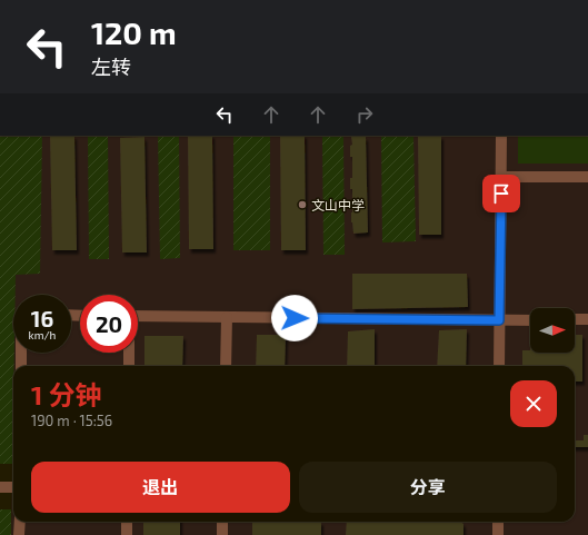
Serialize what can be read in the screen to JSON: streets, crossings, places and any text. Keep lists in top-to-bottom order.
{
  "places": ["文山中学"],
  "north": "right",
  "page": {
    "turn": ["120 m", "左转"],
    "speed": "16 km/h",
    "limit": "20",
    "heading": ["1 分钟", "190 m · 15:56"],
    "buttons": ["退出", "分享"]
  }
}
